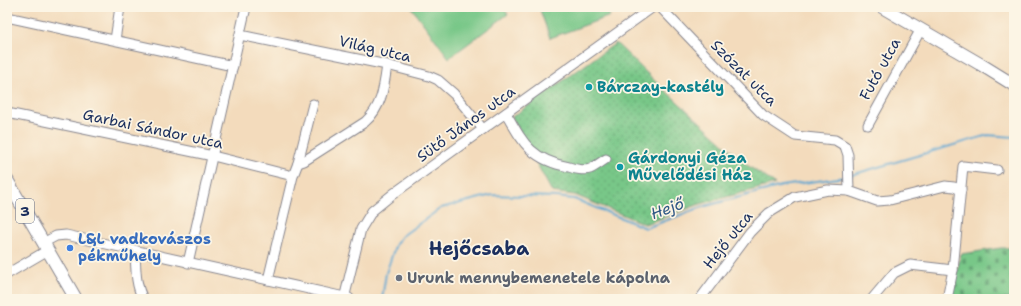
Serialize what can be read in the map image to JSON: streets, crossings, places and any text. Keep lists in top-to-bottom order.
{
  "streets": {
    "main road": ["Futó utca", "3"],
    "street": [
      "Világ utca",
      "Szózat utca",
      "Sütő János utca",
      "Garbai Sándor utca",
      "Hejő utca"
    ]
  },
  "crossings": [
    ["Világ utca", "Sütő János utca"],
    ["Szózat utca", "Hejő utca"]
  ],
  "districts": ["Hejőcsaba"],
  "water": ["Hejő"],
  "places": [
    "Bárczay-kastély",
    "Gárdonyi Géza Művelődési Ház",
    "L&L vadkovászos pékműhely",
    "Urunk mennybemenetele kápolna"
  ]
}
